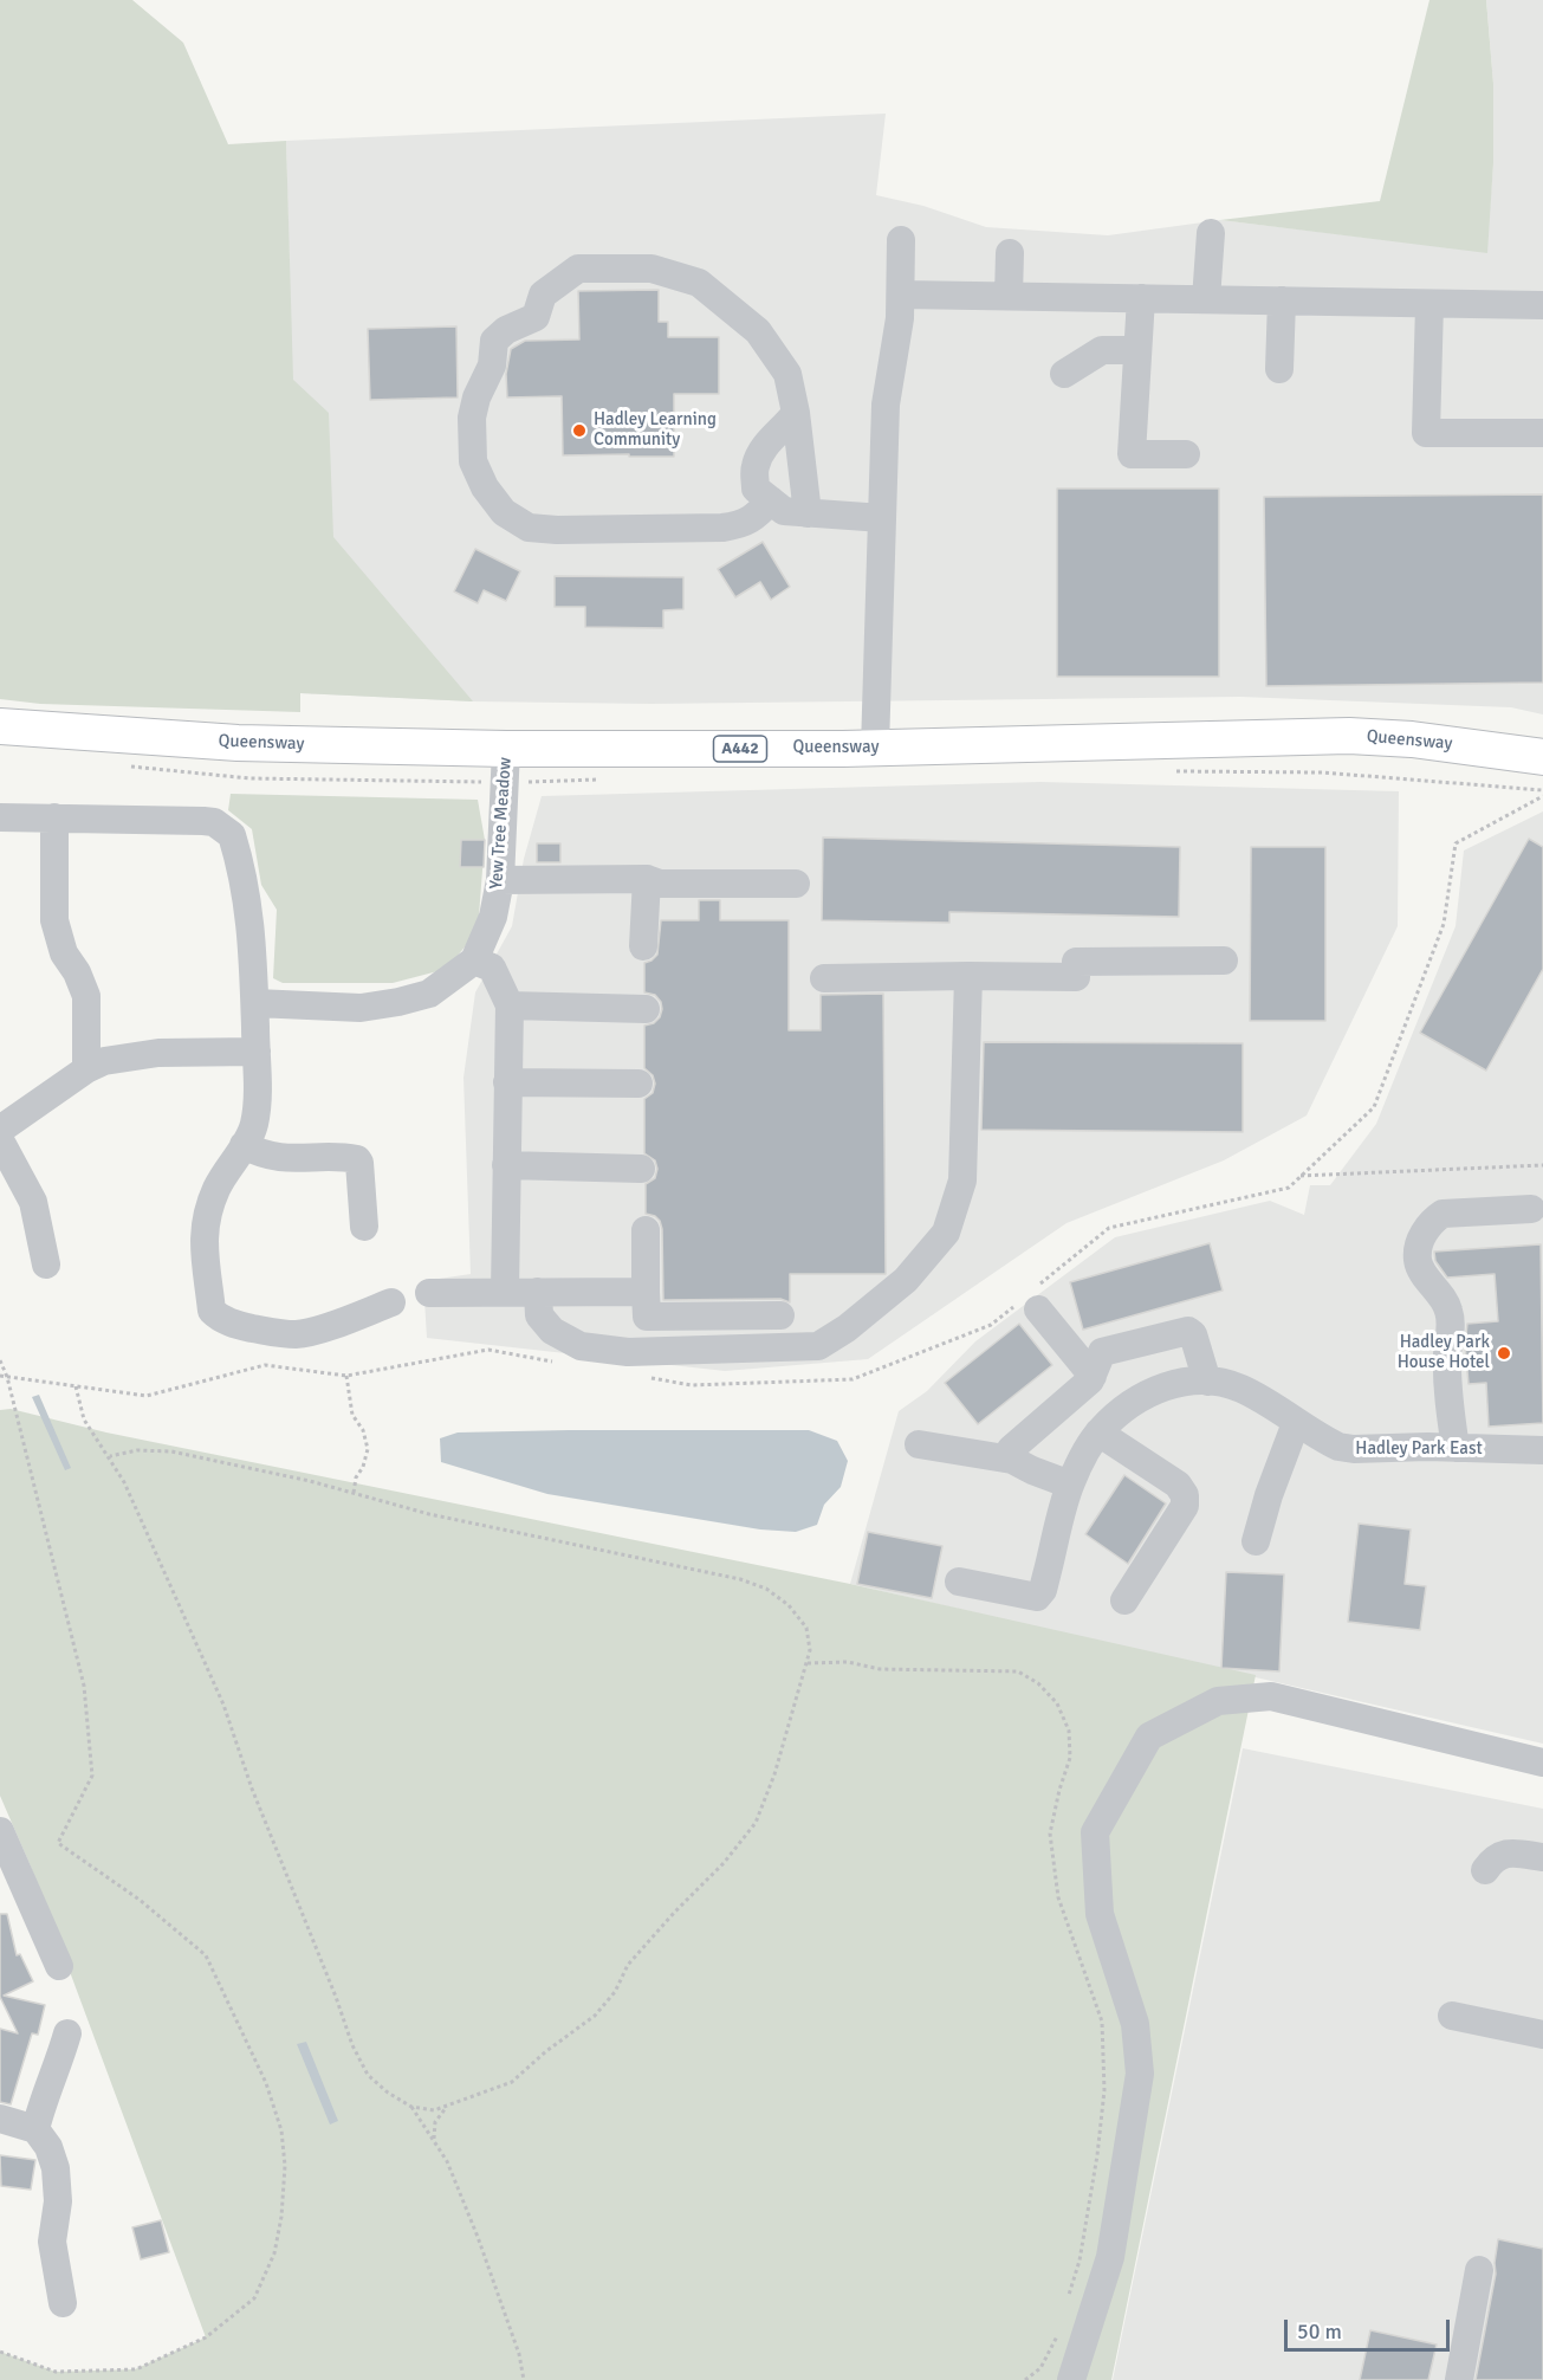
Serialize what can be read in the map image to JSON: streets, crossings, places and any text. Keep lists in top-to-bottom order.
{
  "streets": {
    "main road": ["Queensway", "A442"],
    "street": ["Yew Tree Meadow", "Hadley Park East"]
  },
  "crossings": [
    ["Queensway", "Yew Tree Meadow"]
  ],
  "places": ["Hadley Learning Community", "Hadley Park House Hotel"],
  "scale_bar": "50 m"
}
